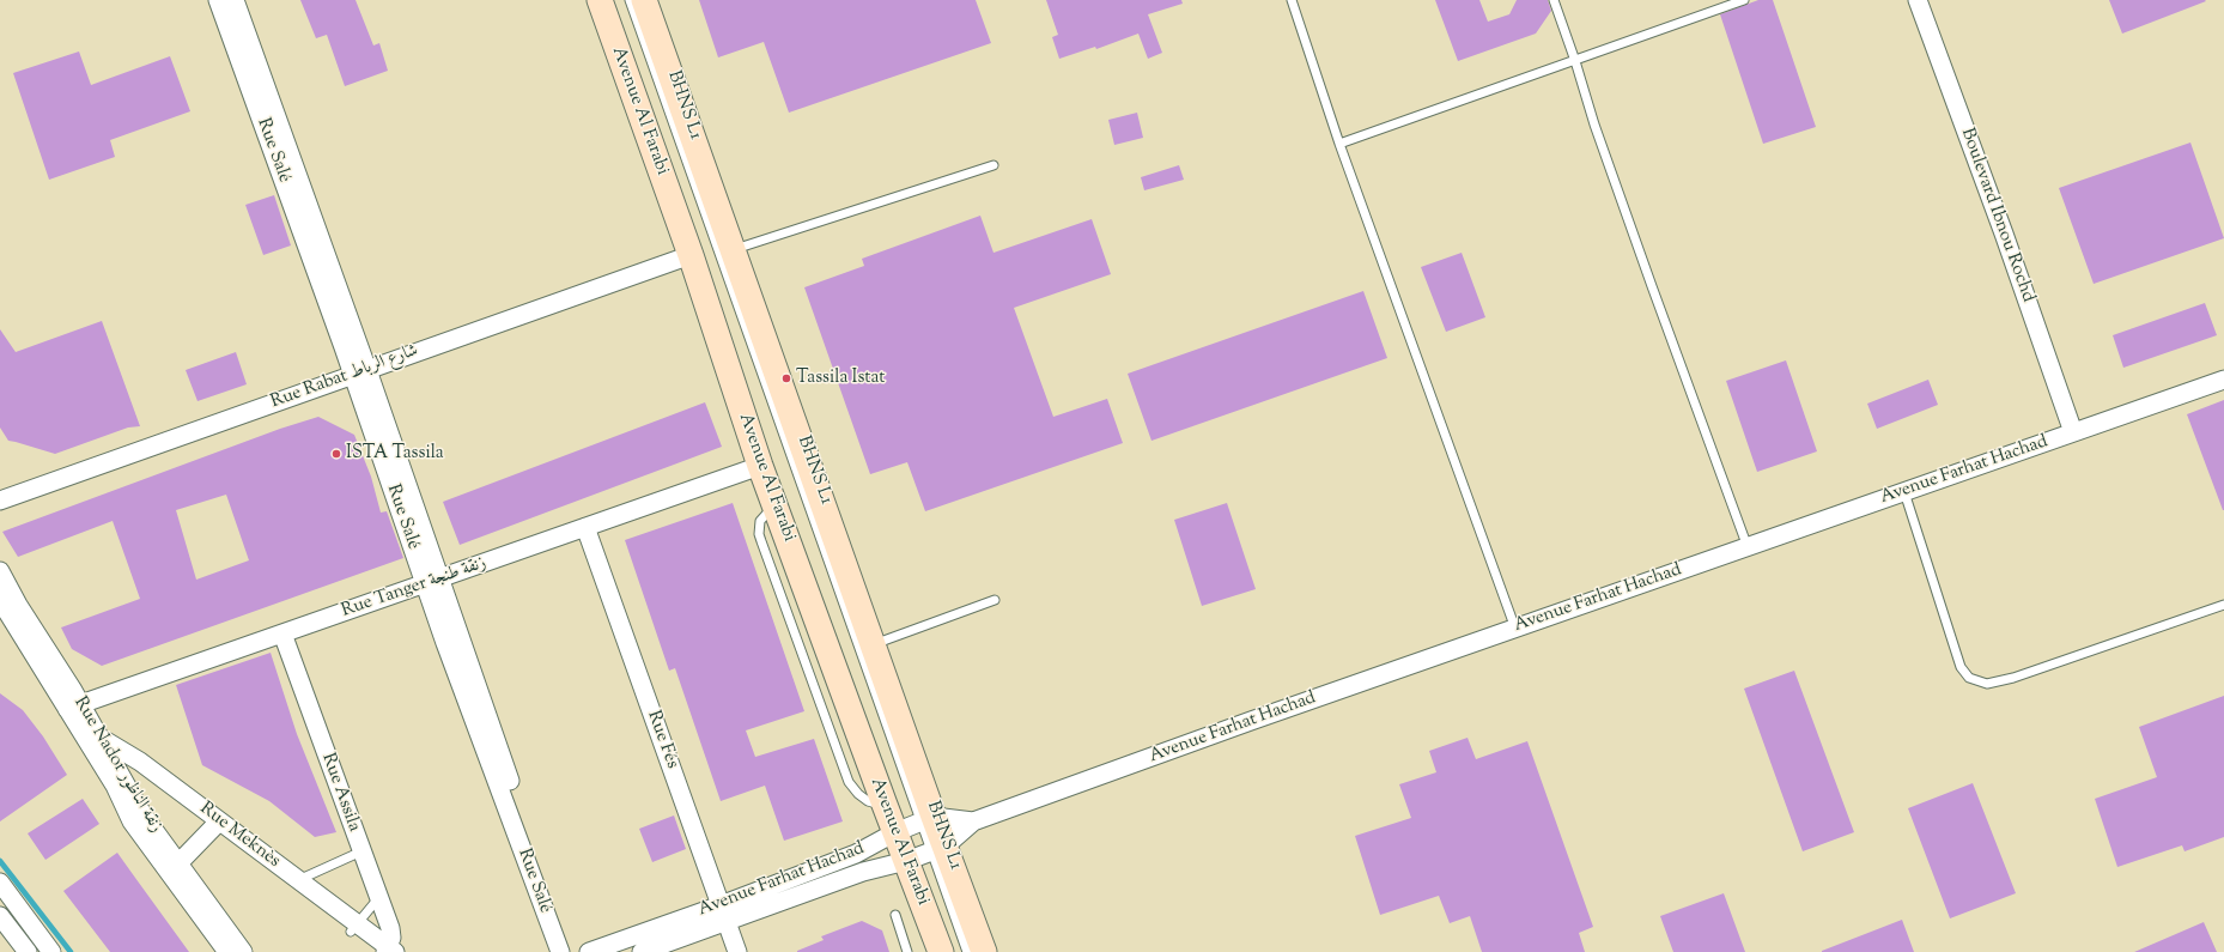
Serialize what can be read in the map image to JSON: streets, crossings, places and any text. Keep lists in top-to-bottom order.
{
  "streets": {
    "street": [
      "Avenue Al Farabi",
      "Rue Salé",
      "Boulevard Ibnou Rochd",
      "Rue Rabat شارع الرباط",
      "Avenue Farhat Hachad",
      "Rue Tanger زنقة طنجة",
      "Rue Fés",
      "Rue Nador زنقة الناظور",
      "Rue Assila",
      "Rue Meknès"
    ],
    "lane": ["BHNS L1"]
  },
  "crossings": [
    ["BHNS L1", "Avenue Al Farabi"],
    ["BHNS L1", "Avenue Farhat Hachad"],
    ["Avenue Al Farabi", "Rue Rabat شارع الرباط"],
    ["Avenue Al Farabi", "Avenue Farhat Hachad"],
    ["Avenue Al Farabi", "Rue Tanger زنقة طنجة"],
    ["Rue Salé", "Rue Rabat شارع الرباط"],
    ["Rue Salé", "Rue Tanger زنقة طنجة"],
    ["Boulevard Ibnou Rochd", "Avenue Farhat Hachad"],
    ["Avenue Farhat Hachad", "Rue Fés"],
    ["Rue Tanger زنقة طنجة", "Rue Fés"],
    ["Rue Tanger زنقة طنجة", "Rue Nador زنقة الناظور"],
    ["Rue Tanger زنقة طنجة", "Rue Assila"],
    ["Rue Nador زنقة الناظور", "Rue Meknès"],
    ["Rue Assila", "Rue Meknès"]
  ],
  "places": ["Tassila Istat", "ISTA Tassila"]
}
